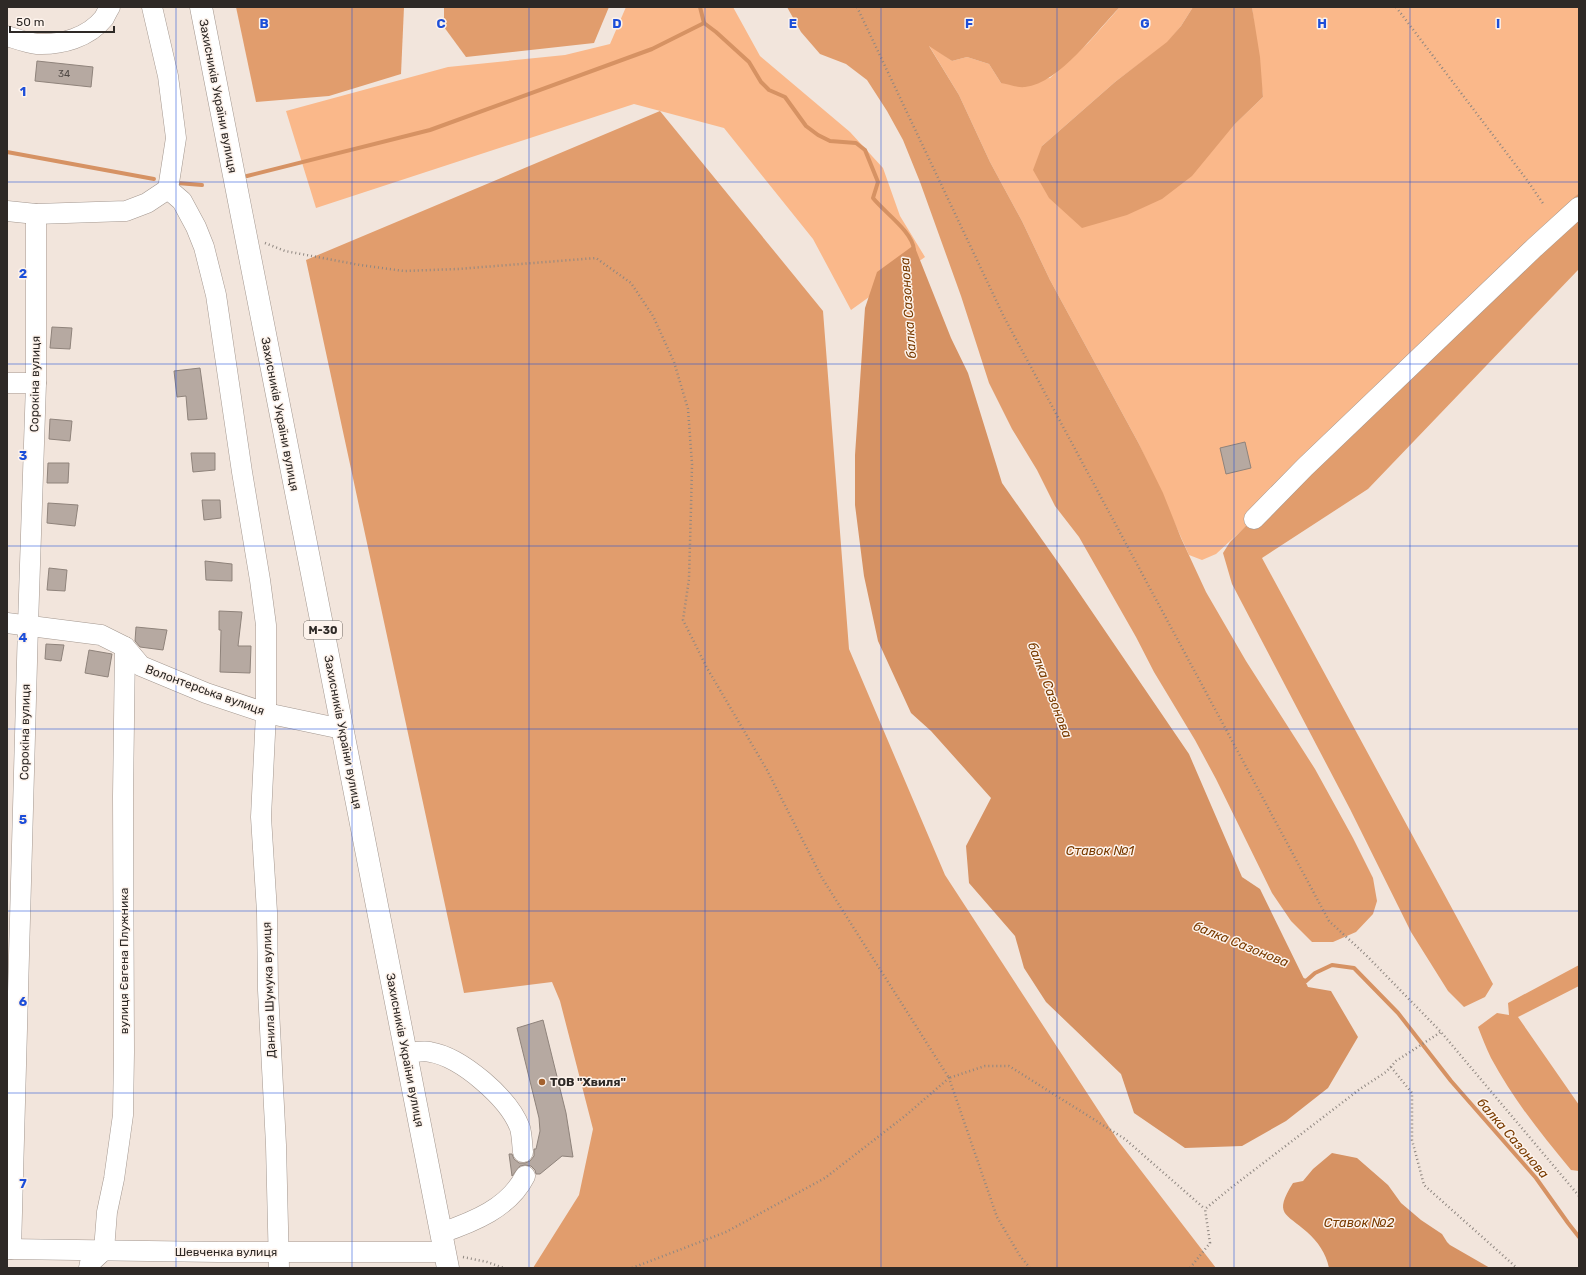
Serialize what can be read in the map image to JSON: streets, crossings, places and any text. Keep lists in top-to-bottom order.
{
  "streets": {
    "highway": ["Захисників України вулиця", "М-30"],
    "street": [
      "Сорокіна вулиця",
      "Волонтерська вулиця",
      "вулиця Євгена Плужника",
      "Данила Шумука вулиця",
      "Шевченка вулиця"
    ]
  },
  "crossings": [
    ["Захисників України вулиця", "Волонтерська вулиця"],
    ["Захисників України вулиця", "Шевченка вулиця"],
    ["Сорокіна вулиця", "Волонтерська вулиця"],
    ["Сорокіна вулиця", "Шевченка вулиця"],
    ["Волонтерська вулиця", "вулиця Євгена Плужника"],
    ["Волонтерська вулиця", "Данила Шумука вулиця"],
    ["вулиця Євгена Плужника", "Шевченка вулиця"],
    ["Данила Шумука вулиця", "Шевченка вулиця"]
  ],
  "water": ["балка Сазонова", "Ставок №1", "Ставок №2"],
  "places": ["ТОВ \"Хвиля\""],
  "house_numbers": ["34"],
  "scale_bar": "50 m",
  "grid": {
    "columns": [
      "B",
      "C",
      "D",
      "E",
      "F",
      "G",
      "H",
      "I"
    ],
    "rows": [
      "1",
      "2",
      "3",
      "4",
      "5",
      "6",
      "7"
    ]
  }
}
